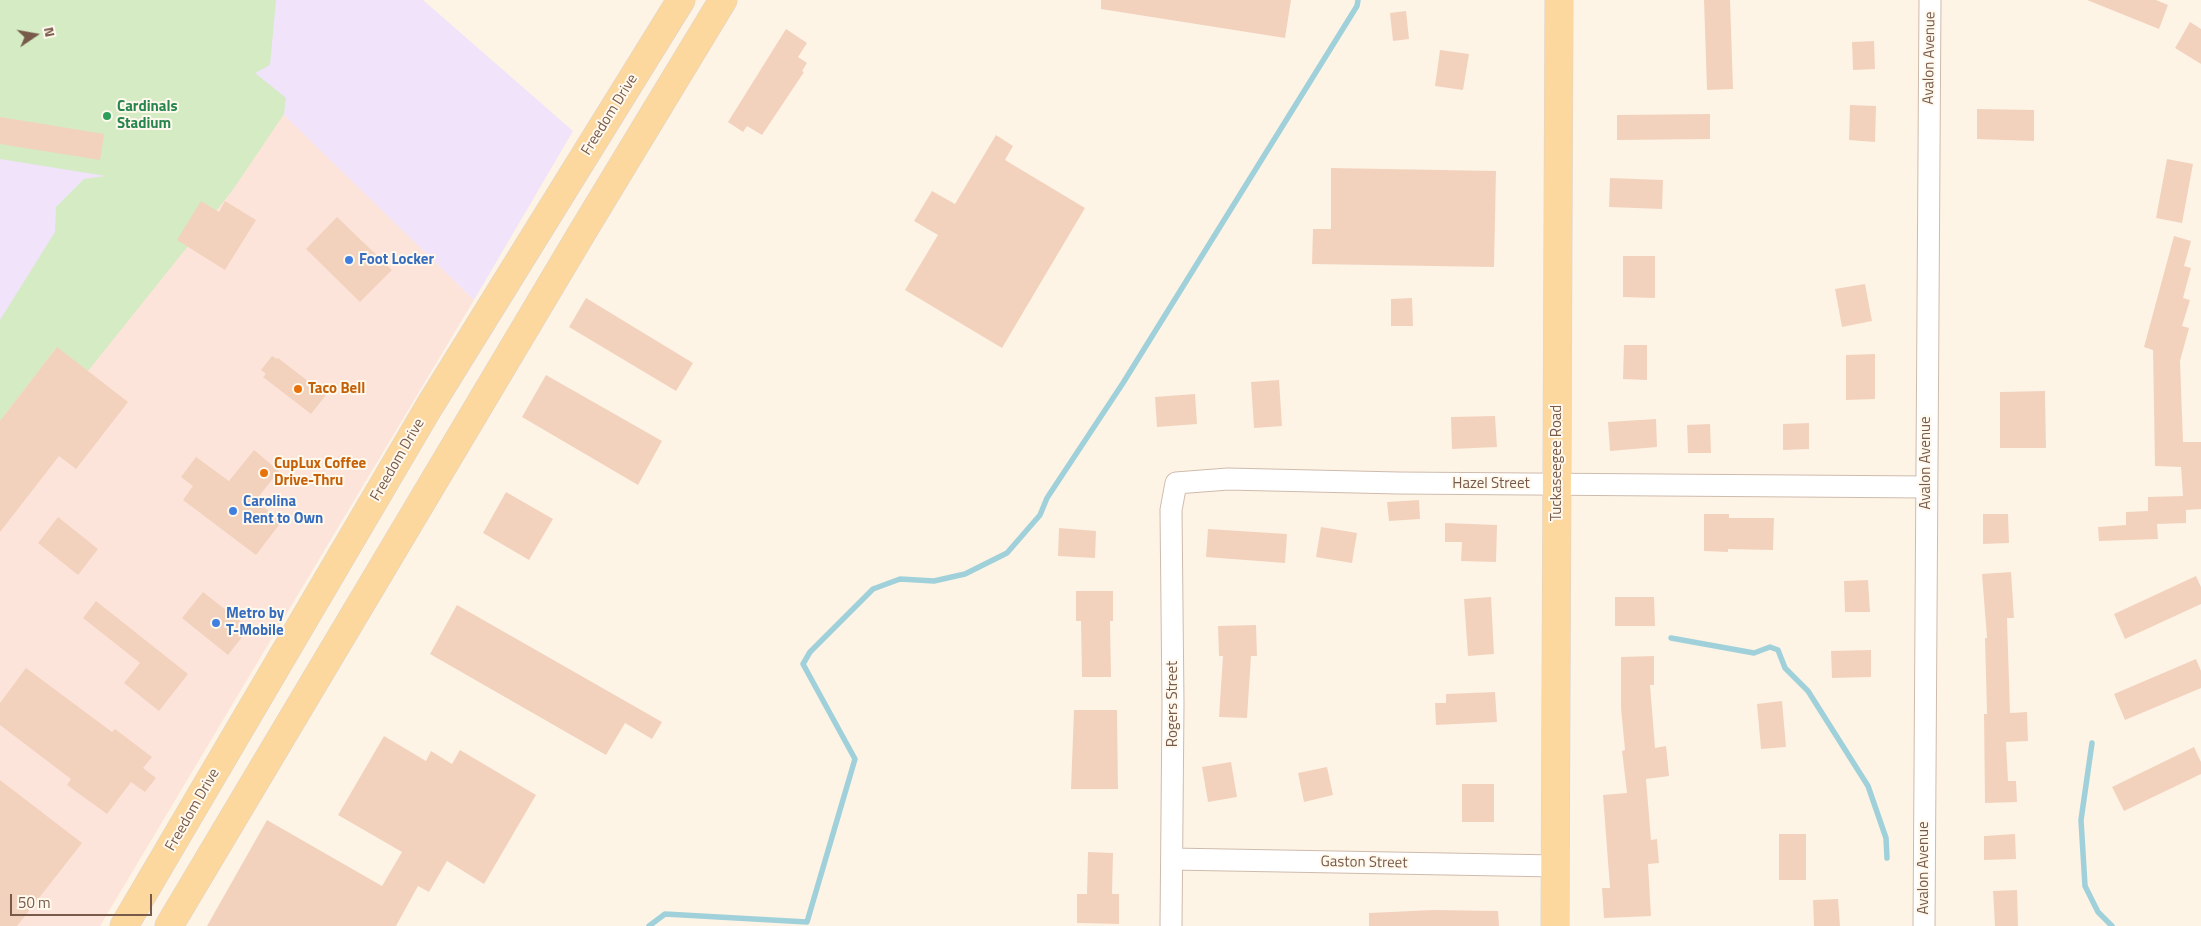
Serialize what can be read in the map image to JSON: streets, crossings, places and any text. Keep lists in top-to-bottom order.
{
  "streets": {
    "main road": ["Freedom Drive", "Tuckaseegee Road"],
    "street": [
      "Avalon Avenue",
      "Hazel Street",
      "Rogers Street",
      "Gaston Street"
    ]
  },
  "crossings": [
    ["Avalon Avenue", "Hazel Street"],
    ["Tuckaseegee Road", "Hazel Street"],
    ["Tuckaseegee Road", "Gaston Street"],
    ["Hazel Street", "Rogers Street"],
    ["Rogers Street", "Gaston Street"]
  ],
  "places": [
    "Cardinals Stadium",
    "Foot Locker",
    "Taco Bell",
    "CupLux Coffee Drive-Thru",
    "Carolina Rent to Own",
    "Metro by T-Mobile"
  ],
  "scale_bar": "50 m",
  "north": "right"
}
